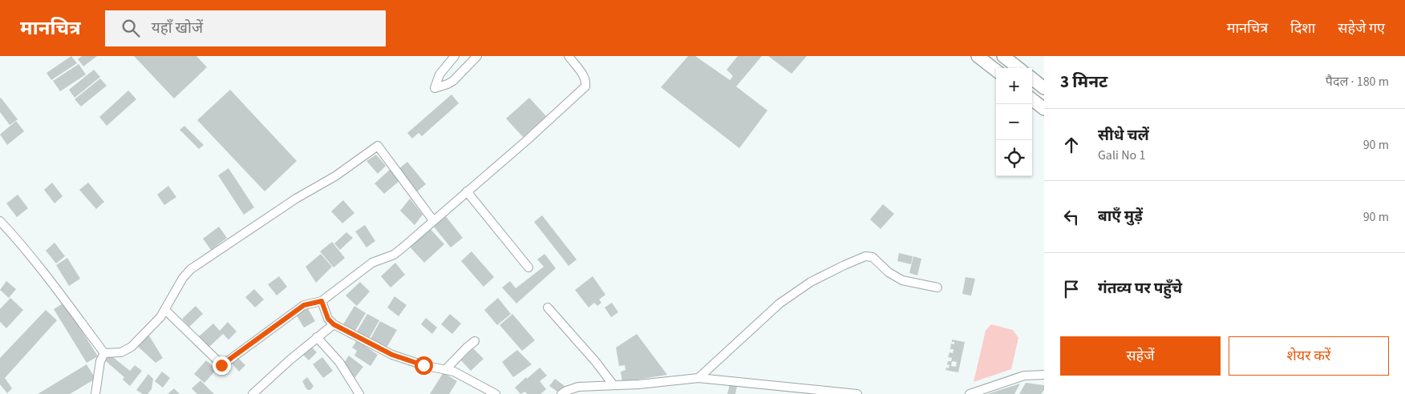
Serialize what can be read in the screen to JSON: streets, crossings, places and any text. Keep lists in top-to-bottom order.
{
  "page": {
    "header": "मानचित्र",
    "search": "यहाँ खोजें",
    "nav": ["मानचित्र", "दिशा", "सहेजे गए"],
    "heading": ["3 मिनट", "पैदल · 180 m"],
    "map_buttons": ["+", "−"],
    "list": [
      ["सीधे चलें", "Gali No 1", "90 m"],
      ["बाएँ मुड़ें", "90 m"],
      "गंतव्य पर पहुँचे"
    ],
    "buttons": ["सहेजें", "शेयर करें"]
  }
}
